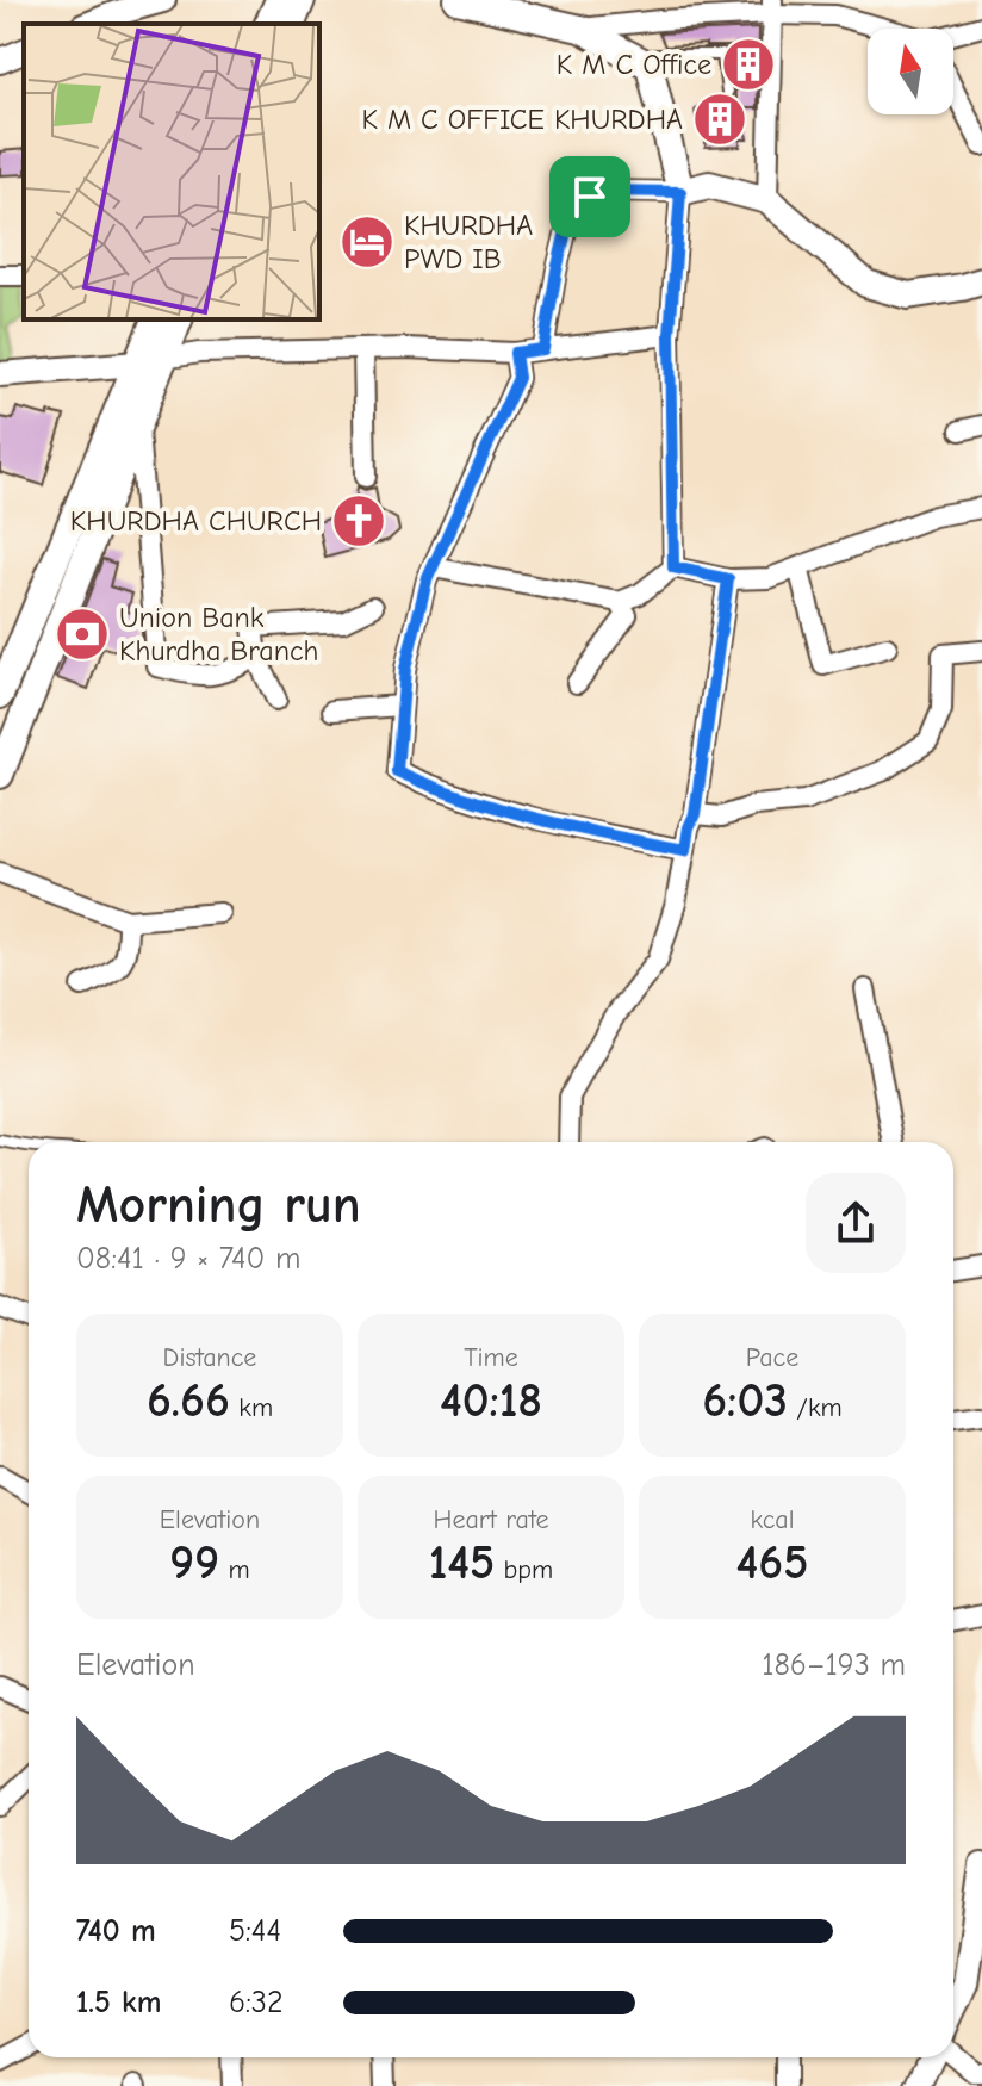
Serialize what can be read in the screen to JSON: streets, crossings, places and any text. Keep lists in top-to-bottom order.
{
  "places": {
    "building": ["K M C Office", "K M C OFFICE KHURDHA"],
    "hotel": ["KHURDHA PWD IB"],
    "church": ["KHURDHA CHURCH"],
    "bank": ["Union Bank Khurdha Branch"]
  },
  "north": "top",
  "page": {
    "heading": ["Morning run", "08:41 · 9 × 740 m"],
    "stats": [
      ["Distance", "6.66 km"],
      ["Time", "40:18"],
      ["Pace", "6:03 /km"],
      ["Elevation", "99 m"],
      ["Heart rate", "145 bpm"],
      ["kcal", "465"]
    ],
    "chart": ["Elevation", "186–193 m"],
    "list": [
      {
        "name": "740 m",
        "note": "5:44"
      },
      {
        "name": "1.5 km",
        "note": "6:32"
      }
    ]
  }
}
